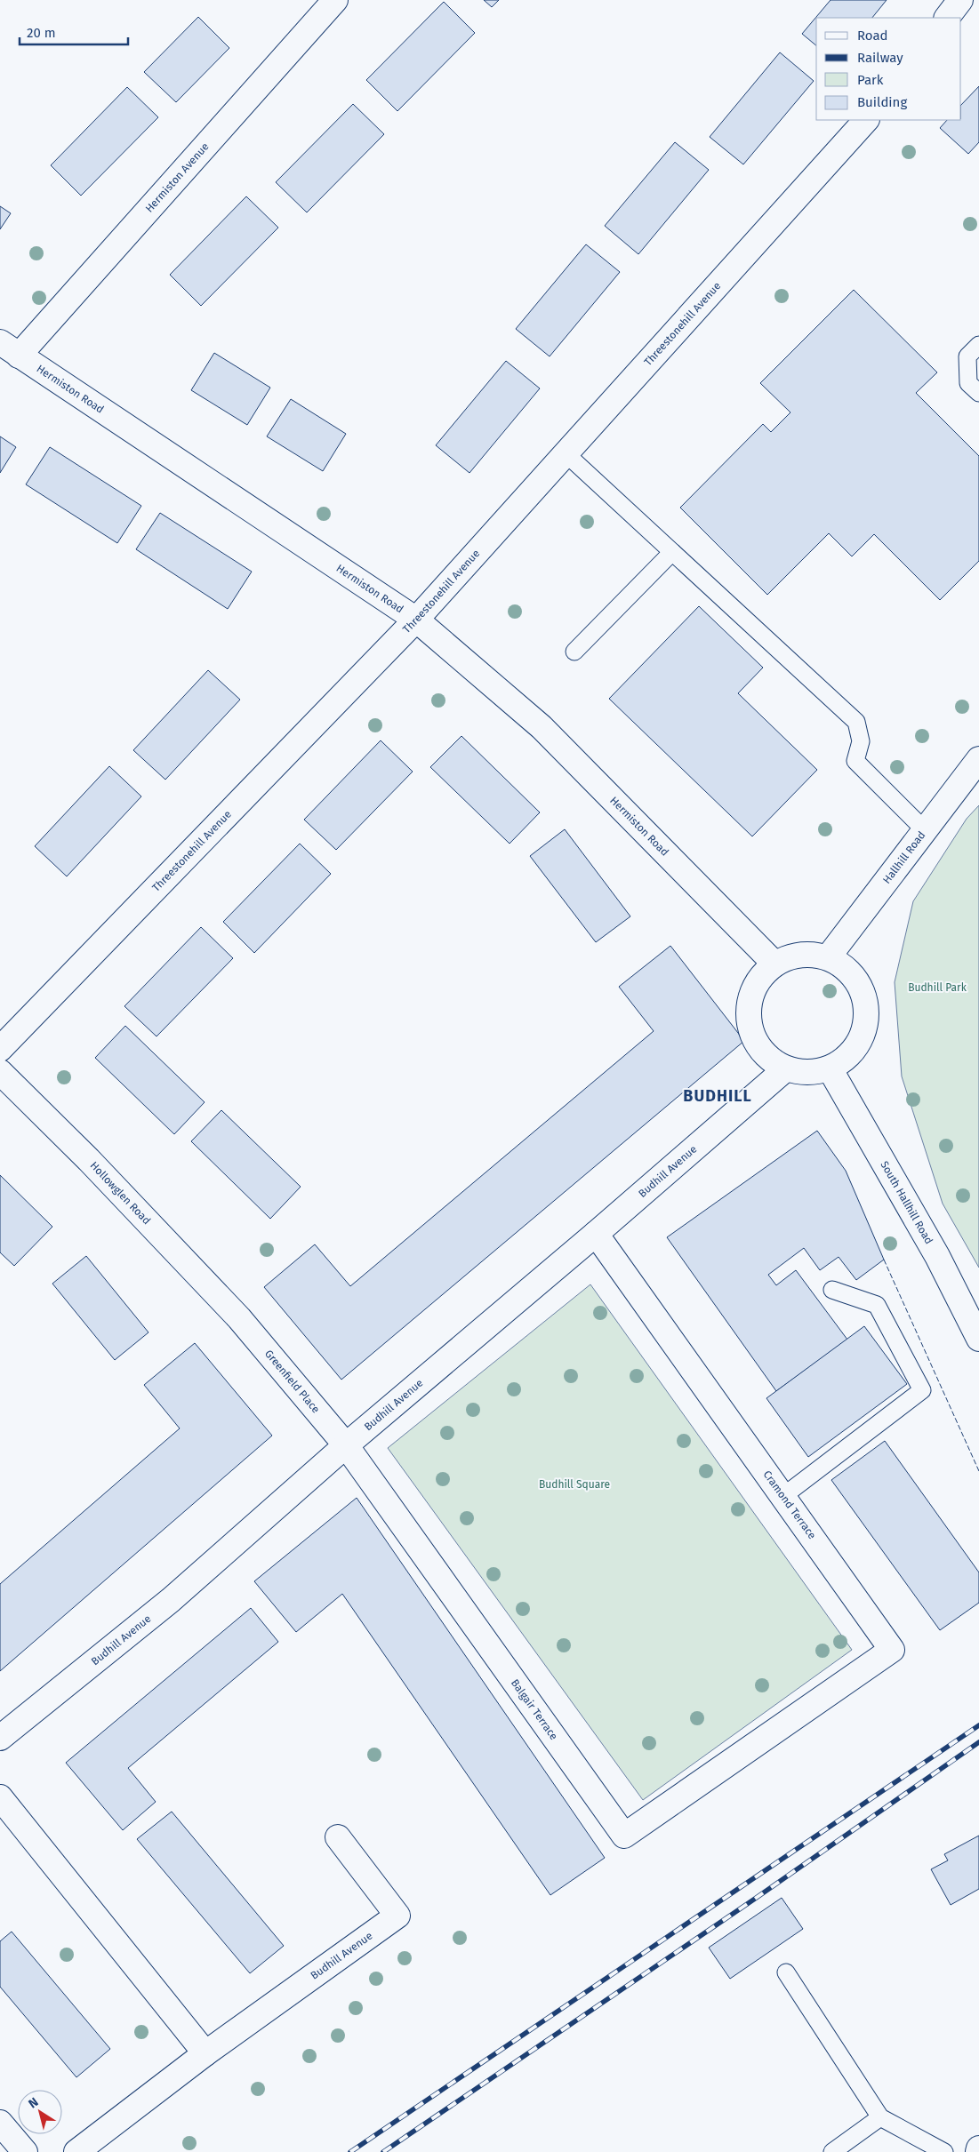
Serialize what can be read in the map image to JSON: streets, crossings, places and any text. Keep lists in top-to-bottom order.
{
  "streets": {
    "street": [
      "Hermiston Avenue",
      "Threestonehill Avenue",
      "Hermiston Road",
      "Hallhill Road",
      "Budhill Avenue",
      "Hollowglen Road",
      "South Hallhill Road",
      "Greenfield Place",
      "Cramond Terrace",
      "Balgair Terrace"
    ]
  },
  "crossings": [
    ["Hermiston Avenue", "Hermiston Road"],
    ["Threestonehill Avenue", "Hermiston Road"],
    ["Hermiston Road", "Hallhill Road"],
    ["Hermiston Road", "Budhill Avenue"],
    ["Hermiston Road", "South Hallhill Road"],
    ["Hallhill Road", "Budhill Avenue"],
    ["Hallhill Road", "South Hallhill Road"],
    ["Budhill Avenue", "South Hallhill Road"],
    ["Budhill Avenue", "Greenfield Place"],
    ["Budhill Avenue", "Cramond Terrace"],
    ["Budhill Avenue", "Balgair Terrace"],
    ["Hollowglen Road", "Greenfield Place"],
    ["Greenfield Place", "Balgair Terrace"],
    ["Cramond Terrace", "Balgair Terrace"]
  ],
  "districts": ["BUDHILL"],
  "parks": ["Budhill Park", "Budhill Square"],
  "legend": [
    "Road",
    "Railway",
    "Park",
    "Building"
  ],
  "scale_bar": "20 m",
  "north": "top left"
}
